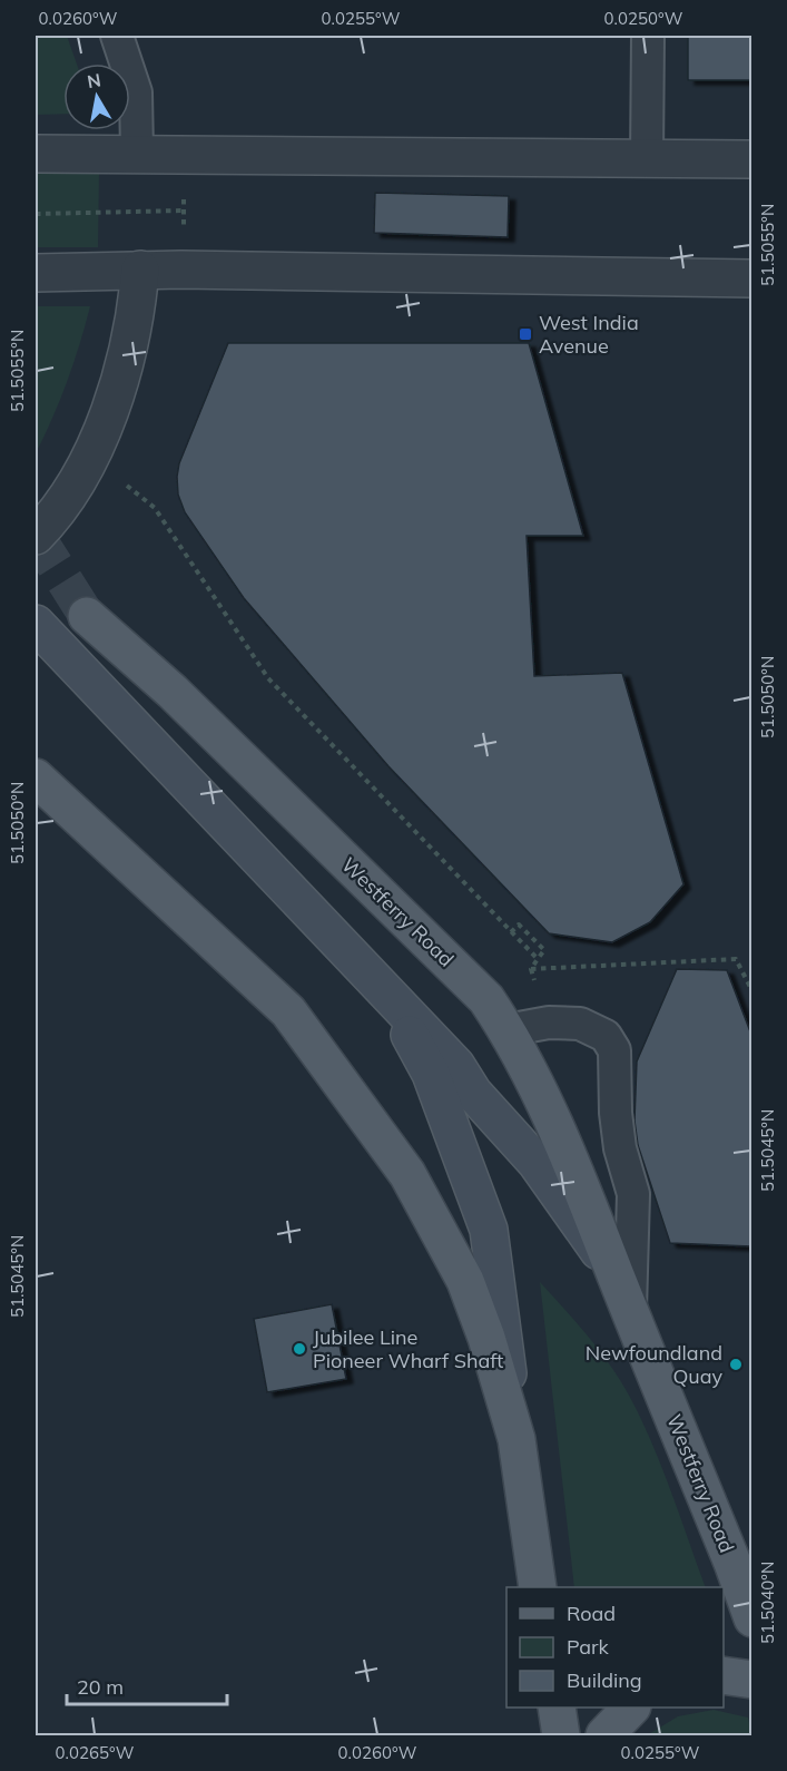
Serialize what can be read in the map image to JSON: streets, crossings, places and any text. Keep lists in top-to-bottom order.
{
  "streets": {
    "main road": ["Westferry Road"]
  },
  "places": {
    "transit": ["West India Avenue"],
    "other": ["Jubilee Line Pioneer Wharf Shaft", "Newfoundland Quay"]
  },
  "legend": ["Road", "Park", "Building"],
  "scale_bar": "20 m",
  "north": "top",
  "coordinates": [
    "0.0260°W",
    "0.0255°W",
    "0.0250°W",
    "51.5055°N",
    "51.5050°N",
    "51.5045°N",
    "51.5040°N",
    "0.0265°W"
  ]
}
